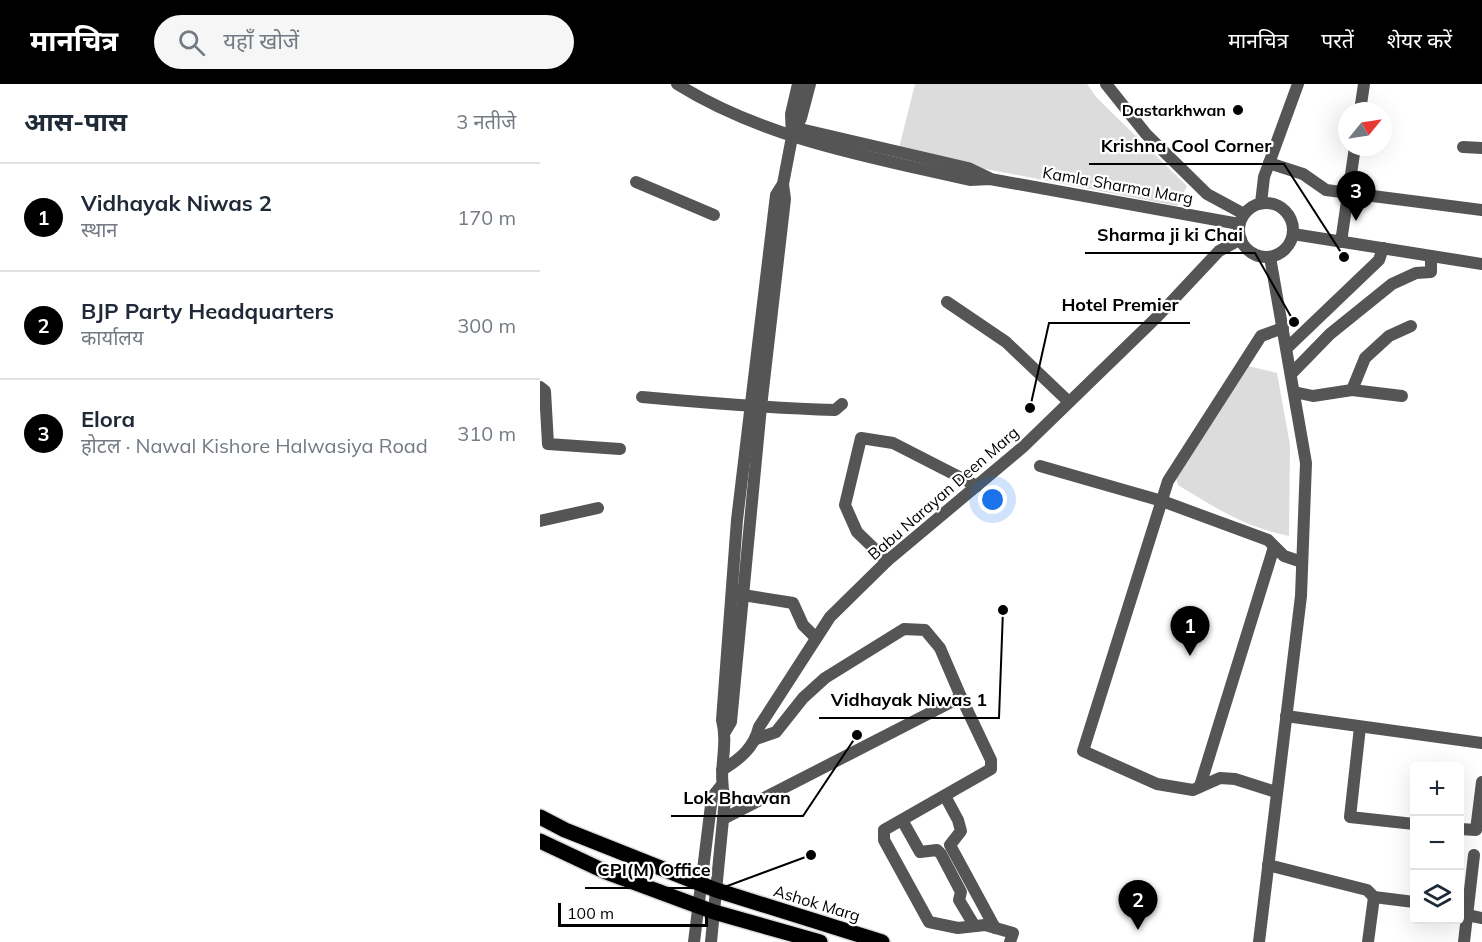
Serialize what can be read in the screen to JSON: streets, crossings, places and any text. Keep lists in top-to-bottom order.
{
  "streets": {
    "main road": ["Ashok Marg"],
    "street": ["Kamla Sharma Marg", "Babu Narayan Deen Marg"]
  },
  "crossings": [
    ["Kamla Sharma Marg", "Babu Narayan Deen Marg"]
  ],
  "places": [
    "Dastarkhwan",
    "Krishna Cool Corner",
    "Sharma ji ki Chai",
    "Hotel Premier",
    "Vidhayak Niwas 1",
    "Lok Bhawan",
    "CPI(M) Office"
  ],
  "scale_bar": "100 m",
  "north": "top right",
  "page": {
    "header": "मानचित्र",
    "search": "यहाँ खोजें",
    "nav": ["मानचित्र", "परतें", "शेयर करें"],
    "heading": ["आस-पास", "3 नतीजे"],
    "list": [
      {
        "mark": "1",
        "name": "Vidhayak Niwas 2",
        "note": "स्थान",
        "value": "170 m"
      },
      {
        "mark": "2",
        "name": "BJP Party Headquarters",
        "note": "कार्यालय",
        "value": "300 m"
      },
      {
        "mark": "3",
        "name": "Elora",
        "note": "होटल · Nawal Kishore Halwasiya Road",
        "value": "310 m"
      }
    ],
    "pins": ["3", "1", "2"],
    "map_buttons": ["+", "−"],
    "scale": "100 m"
  }
}
